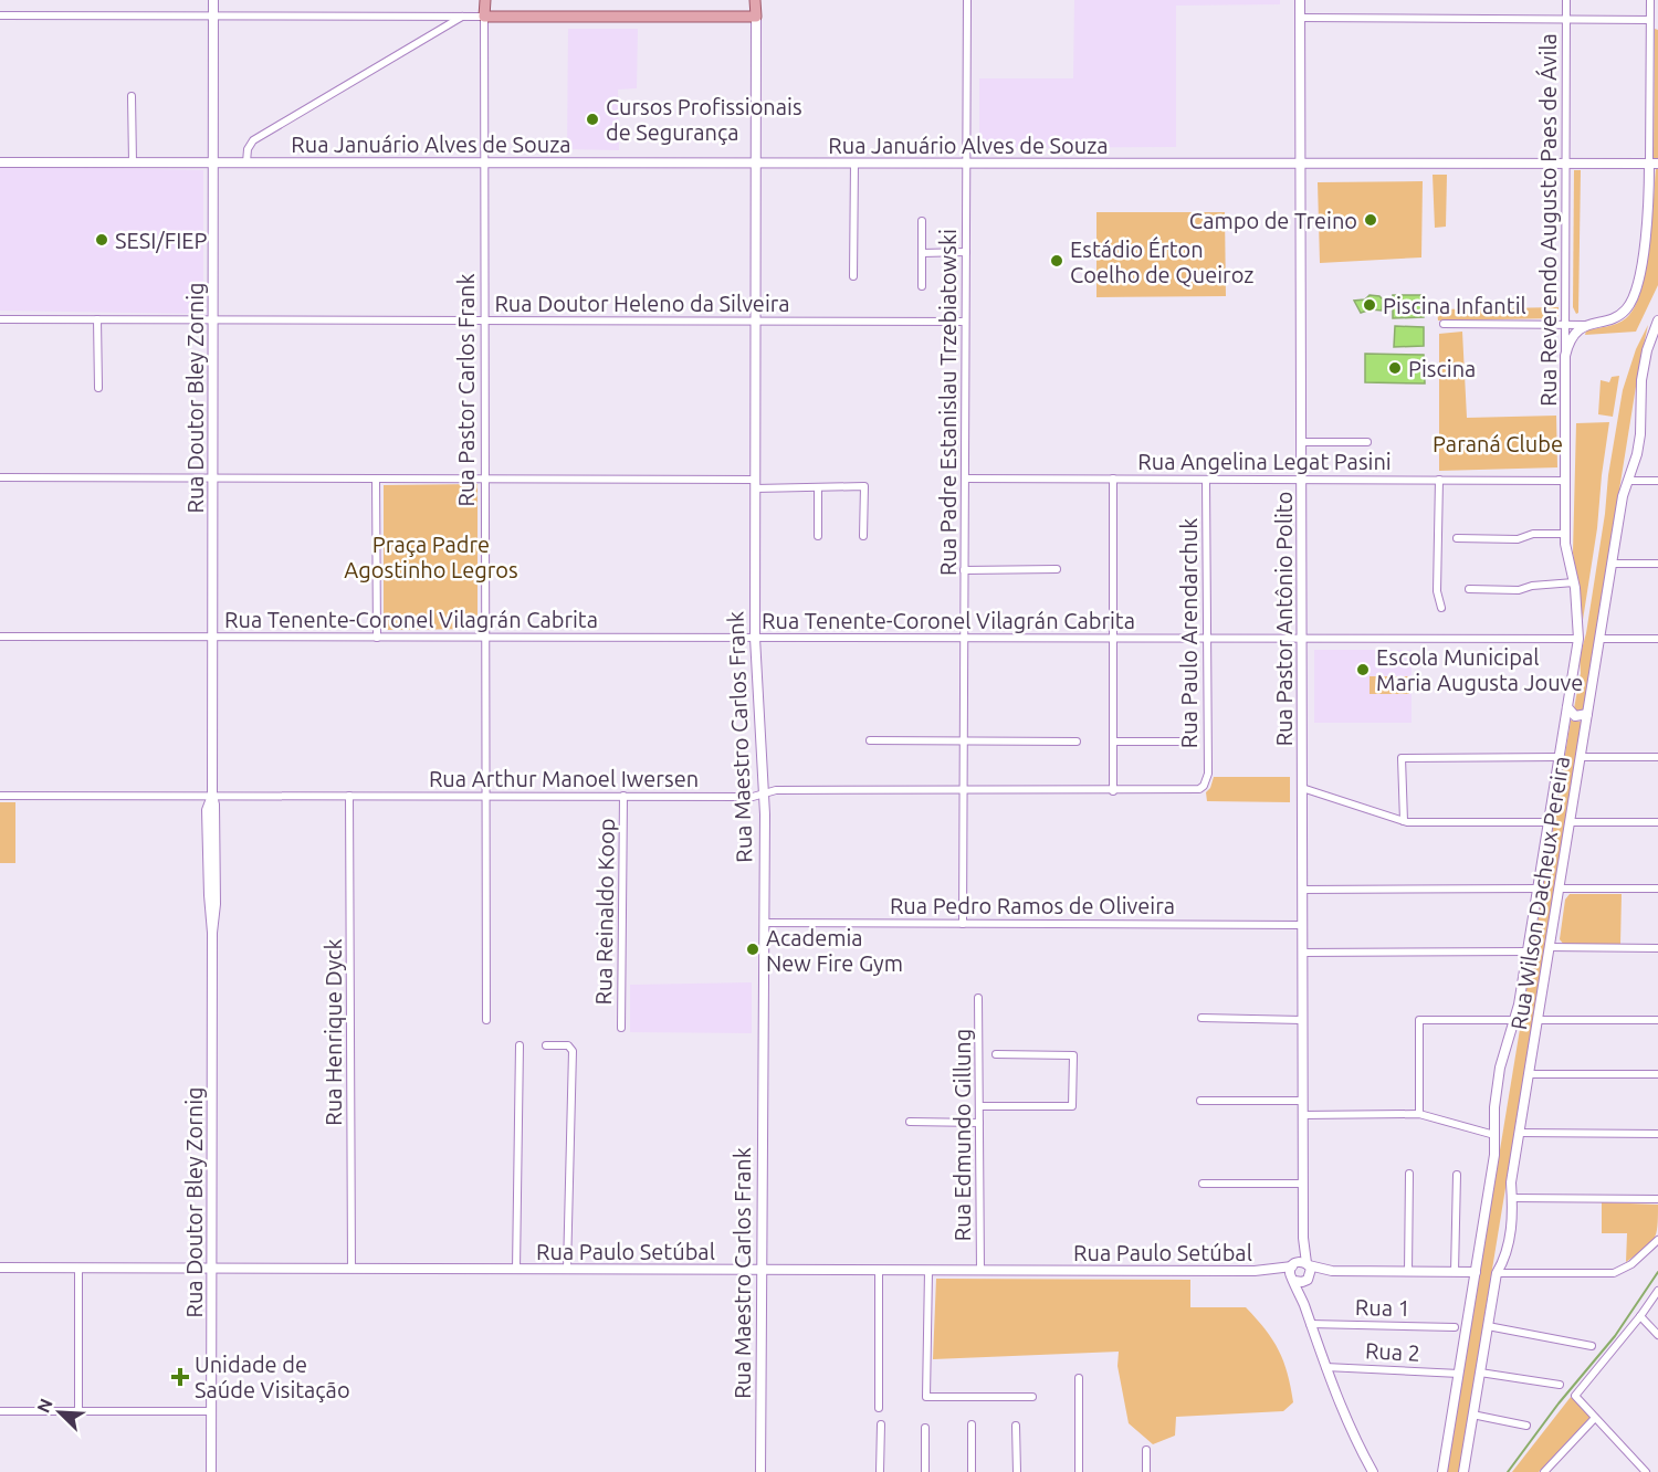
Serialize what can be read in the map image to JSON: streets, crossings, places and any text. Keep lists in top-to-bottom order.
{
  "streets": {
    "main road": [
      "Rua Januário Alves de Souza",
      "Rua Reverendo Augusto Paes de Ávila",
      "Rua Pastor Carlos Frank",
      "Rua Doutor Bley Zornig",
      "Rua Pastor Antônio Polito",
      "Rua Maestro Carlos Frank",
      "Rua Wilson Dacheux Pereira",
      "Rua Paulo Setúbal"
    ],
    "street": [
      "Rua Doutor Heleno da Silveira",
      "Rua Padre Estanislau Trzebiatowski",
      "Rua Angelina Legat Pasini",
      "Rua Tenente-Coronel Vilagrán Cabrita",
      "Rua Paulo Arendarchuk",
      "Rua Arthur Manoel Iwersen",
      "Rua Pedro Ramos de Oliveira",
      "Rua Reinaldo Koop",
      "Rua Henrique Dyck",
      "Rua Edmundo Gillung",
      "Rua 1",
      "Rua 2"
    ]
  },
  "crossings": [
    ["Rua Januário Alves de Souza", "Rua Reverendo Augusto Paes de Ávila"],
    ["Rua Januário Alves de Souza", "Rua Pastor Carlos Frank"],
    ["Rua Januário Alves de Souza", "Rua Doutor Bley Zornig"],
    ["Rua Januário Alves de Souza", "Rua Padre Estanislau Trzebiatowski"],
    ["Rua Januário Alves de Souza", "Rua Pastor Antônio Polito"],
    ["Rua Januário Alves de Souza", "Rua Maestro Carlos Frank"],
    ["Rua Reverendo Augusto Paes de Ávila", "Rua Angelina Legat Pasini"],
    ["Rua Reverendo Augusto Paes de Ávila", "Rua Tenente-Coronel Vilagrán Cabrita"],
    ["Rua Reverendo Augusto Paes de Ávila", "Rua Wilson Dacheux Pereira"],
    ["Rua Doutor Heleno da Silveira", "Rua Pastor Carlos Frank"],
    ["Rua Doutor Heleno da Silveira", "Rua Doutor Bley Zornig"],
    ["Rua Doutor Heleno da Silveira", "Rua Padre Estanislau Trzebiatowski"],
    ["Rua Doutor Heleno da Silveira", "Rua Maestro Carlos Frank"],
    ["Rua Pastor Carlos Frank", "Rua Tenente-Coronel Vilagrán Cabrita"],
    ["Rua Pastor Carlos Frank", "Rua Arthur Manoel Iwersen"],
    ["Rua Doutor Bley Zornig", "Rua Tenente-Coronel Vilagrán Cabrita"],
    ["Rua Doutor Bley Zornig", "Rua Arthur Manoel Iwersen"],
    ["Rua Doutor Bley Zornig", "Rua Paulo Setúbal"],
    ["Rua Padre Estanislau Trzebiatowski", "Rua Angelina Legat Pasini"],
    ["Rua Padre Estanislau Trzebiatowski", "Rua Tenente-Coronel Vilagrán Cabrita"],
    ["Rua Padre Estanislau Trzebiatowski", "Rua Arthur Manoel Iwersen"],
    ["Rua Padre Estanislau Trzebiatowski", "Rua Pedro Ramos de Oliveira"],
    ["Rua Angelina Legat Pasini", "Rua Pastor Antônio Polito"],
    ["Rua Angelina Legat Pasini", "Rua Paulo Arendarchuk"],
    ["Rua Tenente-Coronel Vilagrán Cabrita", "Rua Pastor Antônio Polito"],
    ["Rua Tenente-Coronel Vilagrán Cabrita", "Rua Paulo Arendarchuk"],
    ["Rua Tenente-Coronel Vilagrán Cabrita", "Rua Maestro Carlos Frank"],
    ["Rua Tenente-Coronel Vilagrán Cabrita", "Rua Wilson Dacheux Pereira"],
    ["Rua Pastor Antônio Polito", "Rua Pedro Ramos de Oliveira"],
    ["Rua Pastor Antônio Polito", "Rua Paulo Setúbal"],
    ["Rua Pastor Antônio Polito", "Rua 1"],
    ["Rua Pastor Antônio Polito", "Rua 2"],
    ["Rua Paulo Arendarchuk", "Rua Arthur Manoel Iwersen"],
    ["Rua Maestro Carlos Frank", "Rua Arthur Manoel Iwersen"],
    ["Rua Maestro Carlos Frank", "Rua Pedro Ramos de Oliveira"],
    ["Rua Maestro Carlos Frank", "Rua Paulo Setúbal"],
    ["Rua Arthur Manoel Iwersen", "Rua Reinaldo Koop"],
    ["Rua Arthur Manoel Iwersen", "Rua Henrique Dyck"],
    ["Rua Wilson Dacheux Pereira", "Rua 2"],
    ["Rua Henrique Dyck", "Rua Paulo Setúbal"],
    ["Rua Edmundo Gillung", "Rua Paulo Setúbal"]
  ],
  "parks": ["Paraná Clube", "Praça Padre Agostinho Legros"],
  "places": {
    "other": [
      "Cursos Profissionais de Segurança",
      "Campo de Treino",
      "SESI/FIEP",
      "Estádio Érton Coelho de Queiroz",
      "Piscina Infantil",
      "Piscina",
      "Escola Municipal Maria Augusta Jouve",
      "Academia New Fire Gym"
    ],
    "health": ["Unidade de Saúde Visitação"]
  },
  "north": "top left"
}
